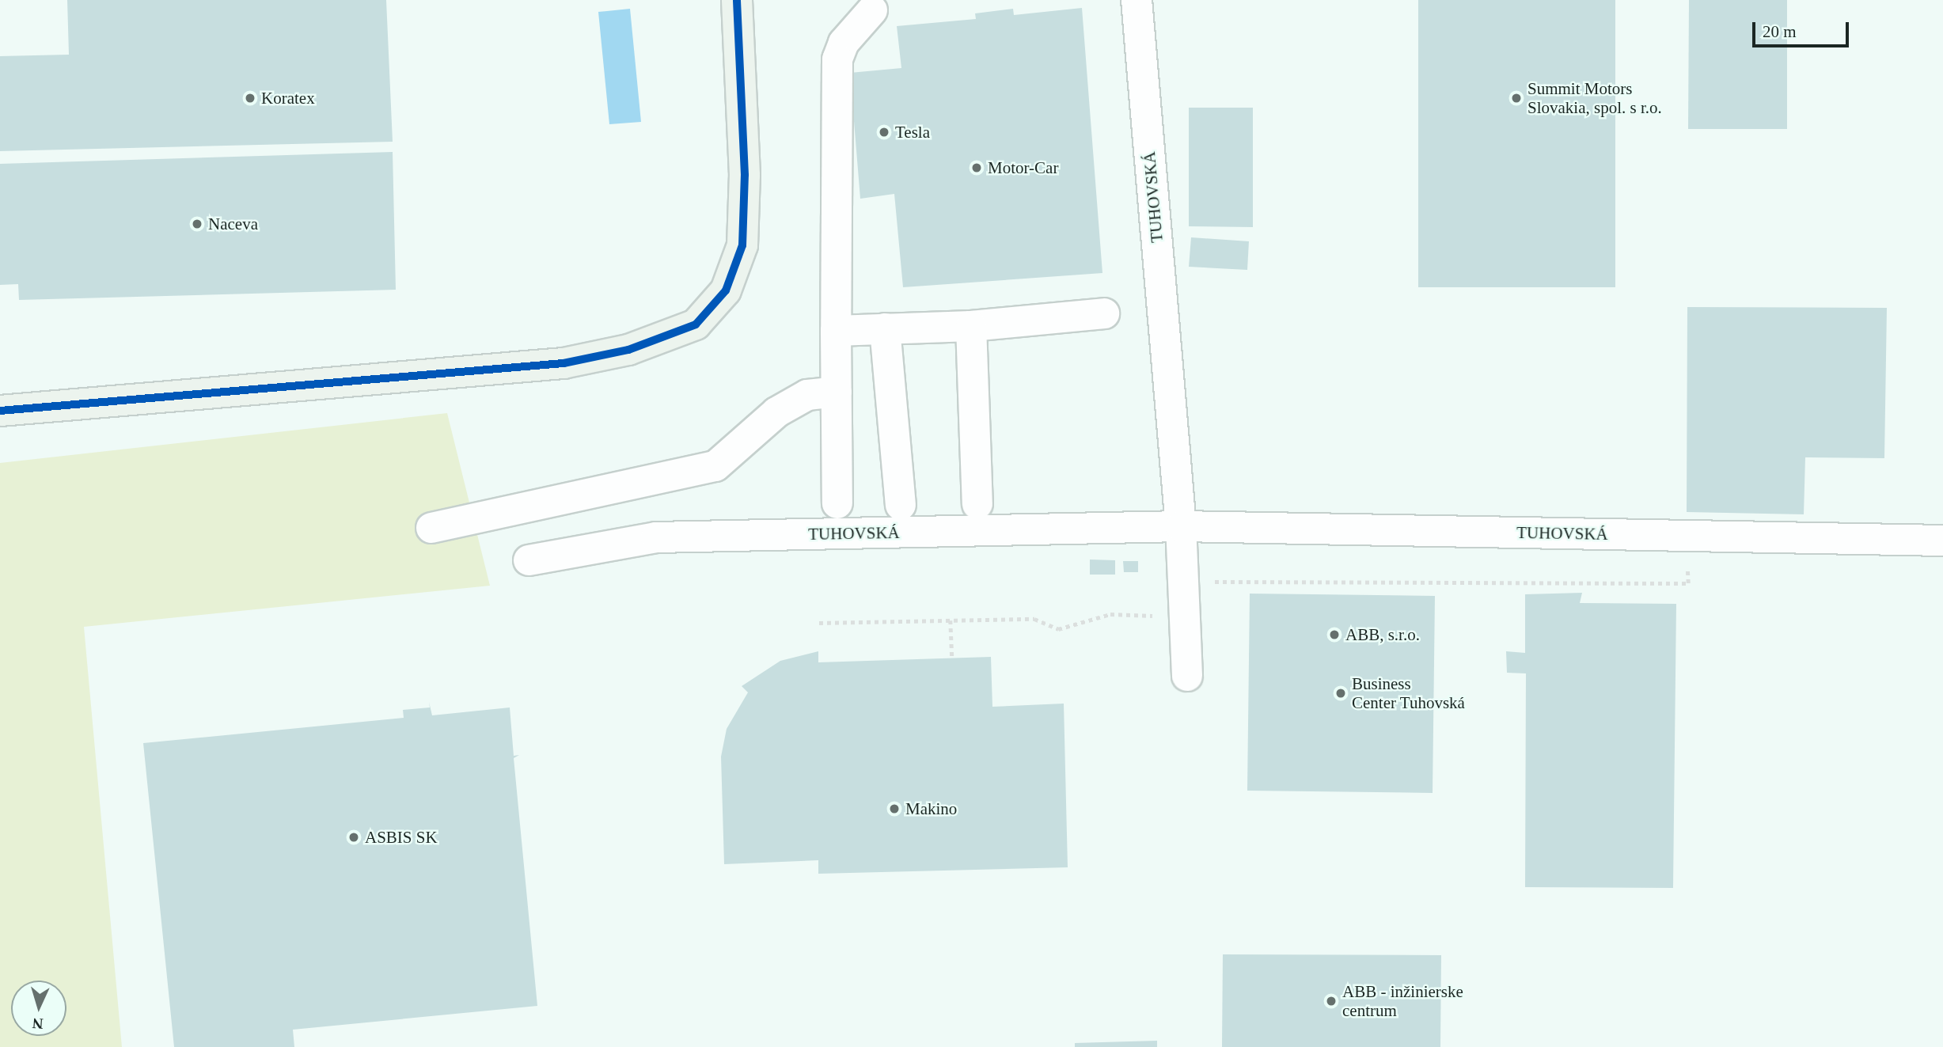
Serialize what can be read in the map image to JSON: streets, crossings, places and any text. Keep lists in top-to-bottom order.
{
  "streets": {
    "lane": ["TUHOVSKÁ"]
  },
  "places": [
    "Koratex",
    "Summit Motors Slovakia, spol. s r.o.",
    "Tesla",
    "Motor-Car",
    "Naceva",
    "ABB, s.r.o.",
    "Business Center Tuhovská",
    "Makino",
    "ASBIS SK",
    "ABB - inžinierske centrum"
  ],
  "scale_bar": "20 m",
  "north": "bottom"
}
